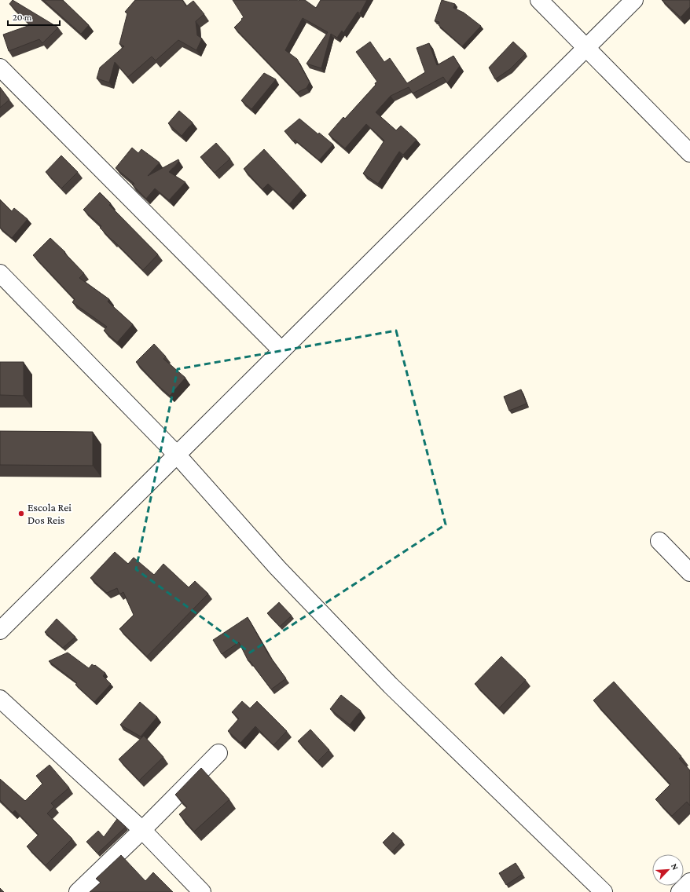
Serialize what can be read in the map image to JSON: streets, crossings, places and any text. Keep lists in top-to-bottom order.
{
  "places": ["Escola Rei Dos Reis"],
  "scale_bar": "20 m",
  "north": "top right"
}
